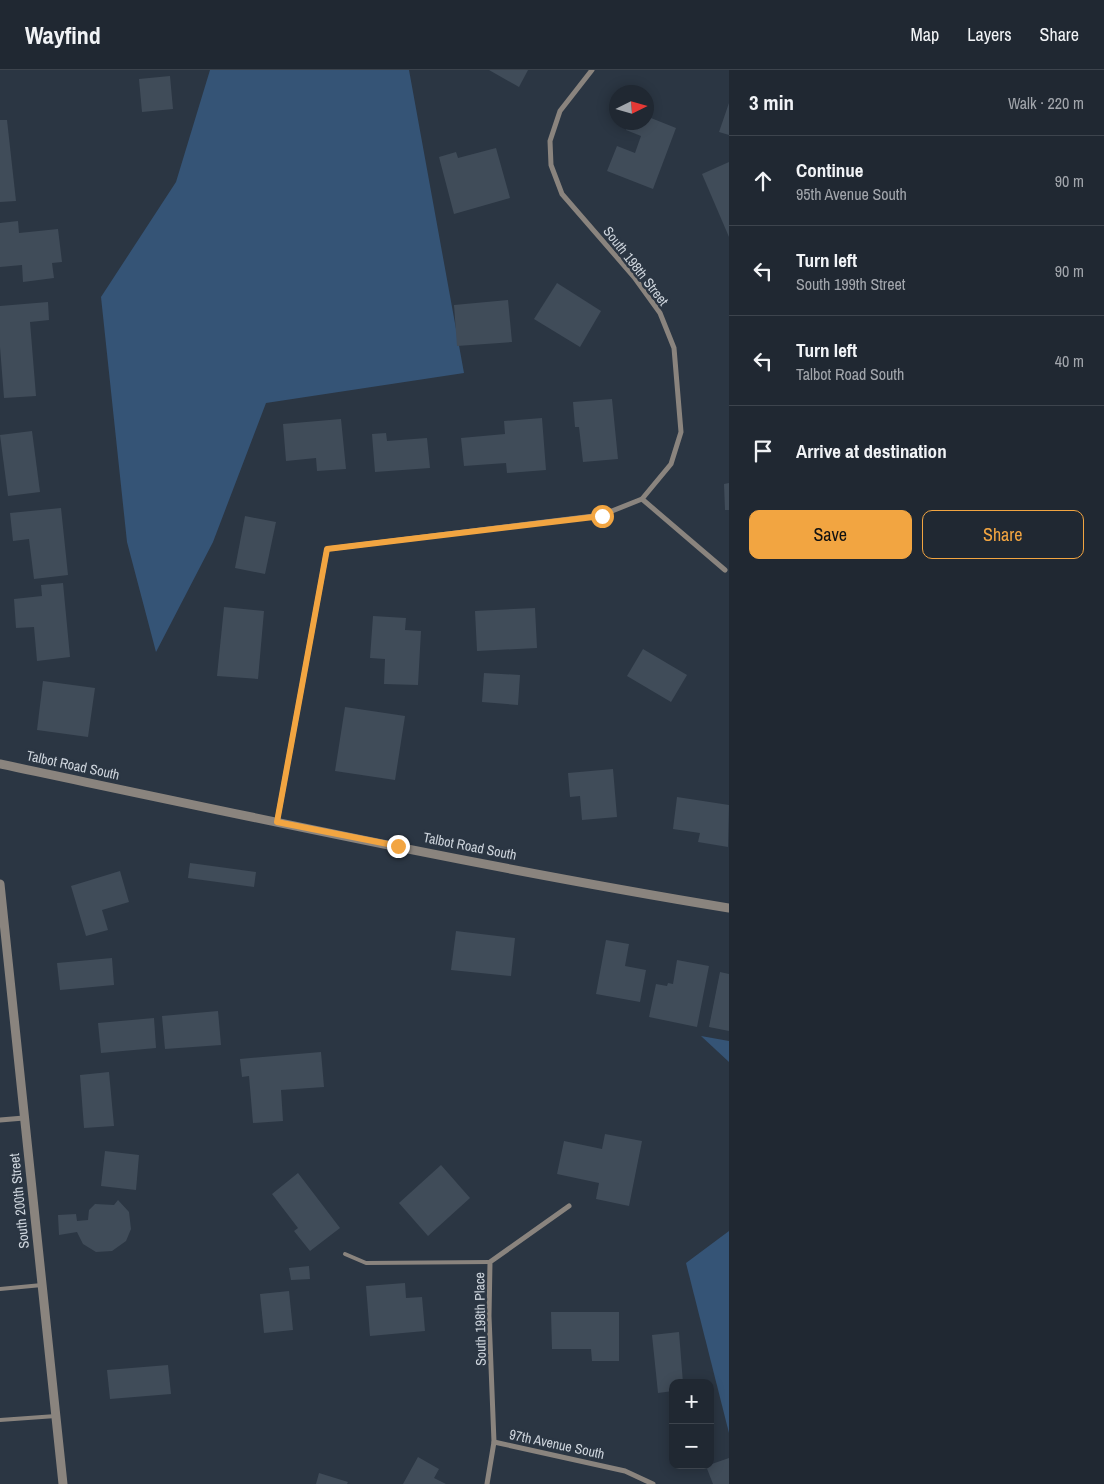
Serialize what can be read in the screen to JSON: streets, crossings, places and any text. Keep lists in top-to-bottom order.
{
  "streets": {
    "street": [
      "South 198th Street",
      "Talbot Road South",
      "South 200th Street",
      "South 198th Place",
      "97th Avenue South"
    ]
  },
  "crossings": [
    ["South 198th Place", "97th Avenue South"]
  ],
  "north": "right",
  "page": {
    "header": "Wayfind",
    "nav": ["Map", "Layers", "Share"],
    "heading": ["3 min", "Walk · 220 m"],
    "list": [
      ["Continue", "95th Avenue South", "90 m"],
      ["Turn left", "South 199th Street", "90 m"],
      ["Turn left", "Talbot Road South", "40 m"],
      "Arrive at destination"
    ],
    "buttons": ["Save", "Share"],
    "map_buttons": ["+", "−"]
  }
}
